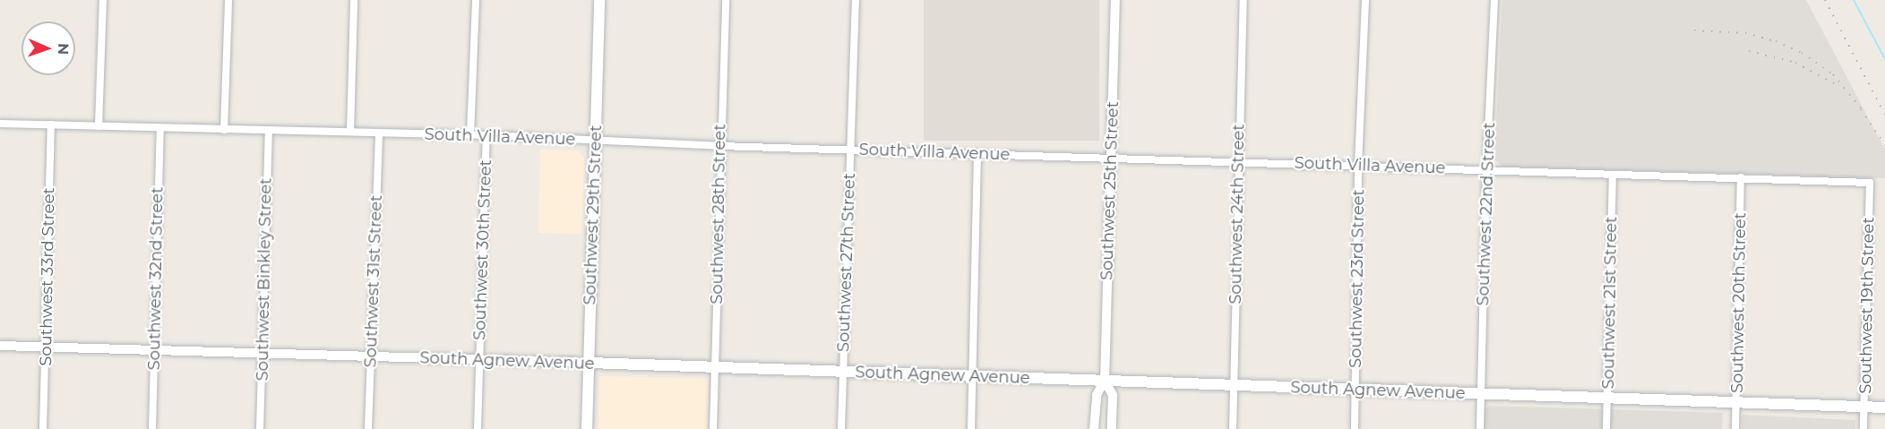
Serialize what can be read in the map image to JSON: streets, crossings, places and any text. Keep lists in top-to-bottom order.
{
  "streets": {
    "main road": ["Southwest 29th Street", "South Agnew Avenue"],
    "street": [
      "South Villa Avenue",
      "Southwest 25th Street",
      "Southwest 28th Street",
      "Southwest 24th Street",
      "Southwest 22nd Street",
      "Southwest 30th Street",
      "Southwest 27th Street",
      "Southwest 33rd Street",
      "Southwest 32nd Street",
      "Southwest 23rd Street",
      "Southwest Binkley Street",
      "Southwest 31st Street",
      "Southwest 21st Street",
      "Southwest 20th Street",
      "Southwest 19th Street"
    ]
  },
  "crossings": [
    ["South Villa Avenue", "Southwest 25th Street"],
    ["South Villa Avenue", "Southwest 28th Street"],
    ["South Villa Avenue", "Southwest 24th Street"],
    ["South Villa Avenue", "Southwest 22nd Street"],
    ["South Villa Avenue", "Southwest 29th Street"],
    ["South Villa Avenue", "Southwest 30th Street"],
    ["South Villa Avenue", "Southwest 27th Street"],
    ["South Villa Avenue", "Southwest 33rd Street"],
    ["South Villa Avenue", "Southwest 32nd Street"],
    ["South Villa Avenue", "Southwest 23rd Street"],
    ["South Villa Avenue", "Southwest Binkley Street"],
    ["South Villa Avenue", "Southwest 31st Street"],
    ["South Villa Avenue", "Southwest 21st Street"],
    ["South Villa Avenue", "Southwest 20th Street"],
    ["South Villa Avenue", "Southwest 19th Street"],
    ["Southwest 25th Street", "South Agnew Avenue"],
    ["Southwest 28th Street", "South Agnew Avenue"],
    ["Southwest 24th Street", "South Agnew Avenue"],
    ["Southwest 22nd Street", "South Agnew Avenue"],
    ["Southwest 29th Street", "South Agnew Avenue"],
    ["Southwest 30th Street", "South Agnew Avenue"],
    ["Southwest 27th Street", "South Agnew Avenue"],
    ["Southwest 33rd Street", "South Agnew Avenue"],
    ["Southwest 32nd Street", "South Agnew Avenue"],
    ["Southwest 23rd Street", "South Agnew Avenue"],
    ["Southwest Binkley Street", "South Agnew Avenue"],
    ["Southwest 31st Street", "South Agnew Avenue"],
    ["Southwest 21st Street", "South Agnew Avenue"],
    ["Southwest 20th Street", "South Agnew Avenue"],
    ["Southwest 19th Street", "South Agnew Avenue"]
  ],
  "north": "right"
}
